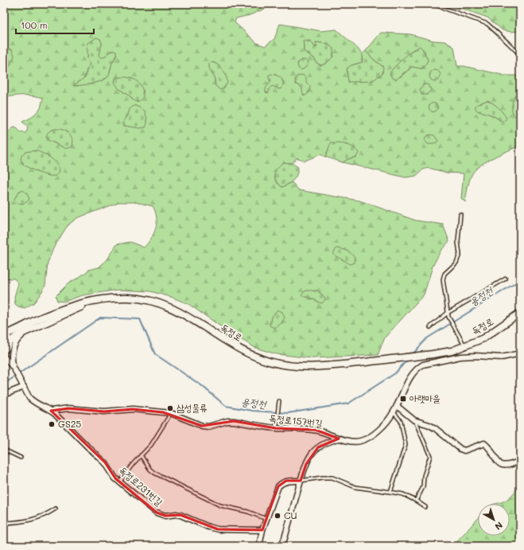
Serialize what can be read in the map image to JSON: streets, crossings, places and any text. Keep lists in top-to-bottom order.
{
  "streets": {
    "street": ["독정로", "독정로157번길", "독정로231번길"]
  },
  "crossings": [
    ["독정로157번길", "독정로231번길"]
  ],
  "water": ["용정천"],
  "places": {
    "transit": ["아랫마을"],
    "other": ["삼성물류", "GS25", "CU"]
  },
  "scale_bar": "100 m",
  "north": "bottom right"
}
